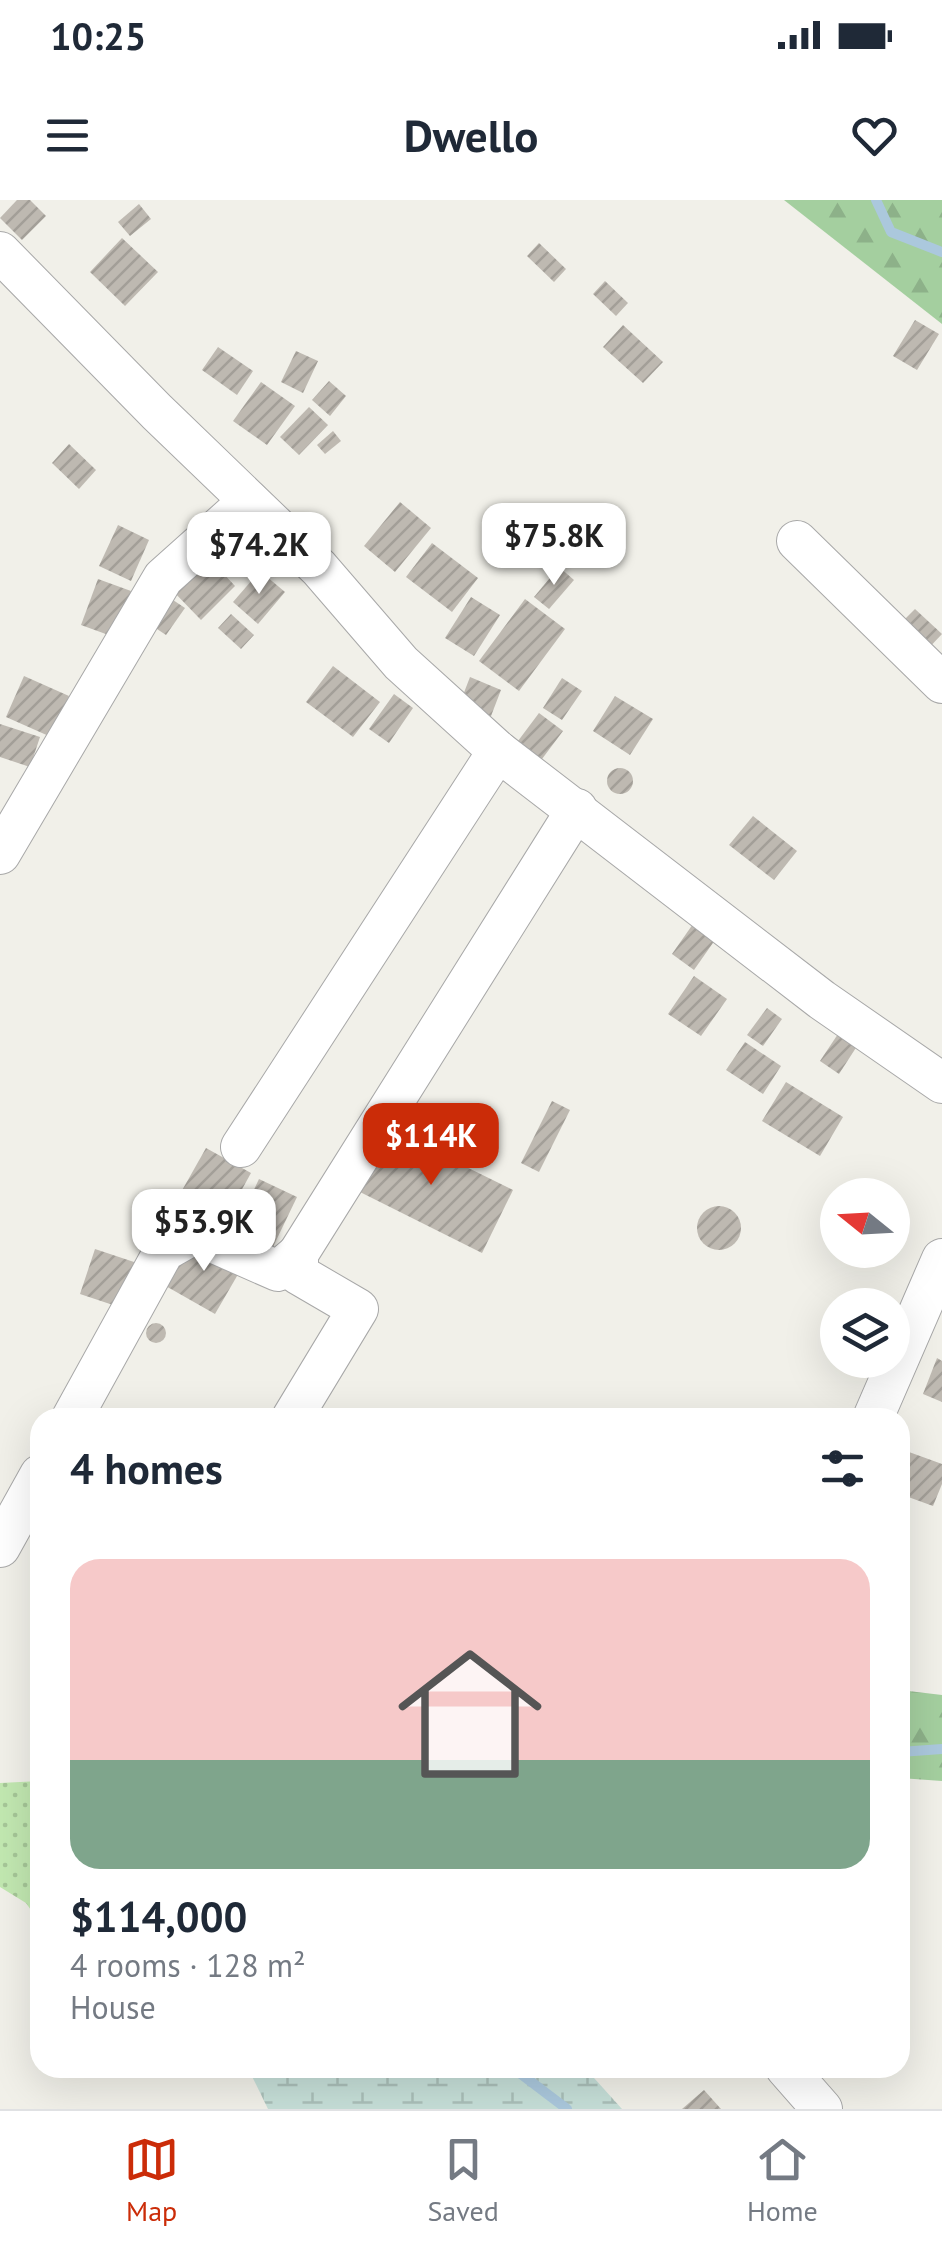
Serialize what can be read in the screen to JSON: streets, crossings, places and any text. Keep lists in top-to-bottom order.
{
  "north": "left",
  "page": {
    "status": "10:25",
    "header": "Dwello",
    "price": [
      "$75.8K",
      "$74.2K",
      "$114K",
      "$53.9K"
    ],
    "heading": "4 homes",
    "list": [
      {
        "name": "$114,000",
        "note": "4 rooms · 128 m² · House"
      }
    ],
    "tabs": ["Map", "Saved", "Home"]
  }
}
